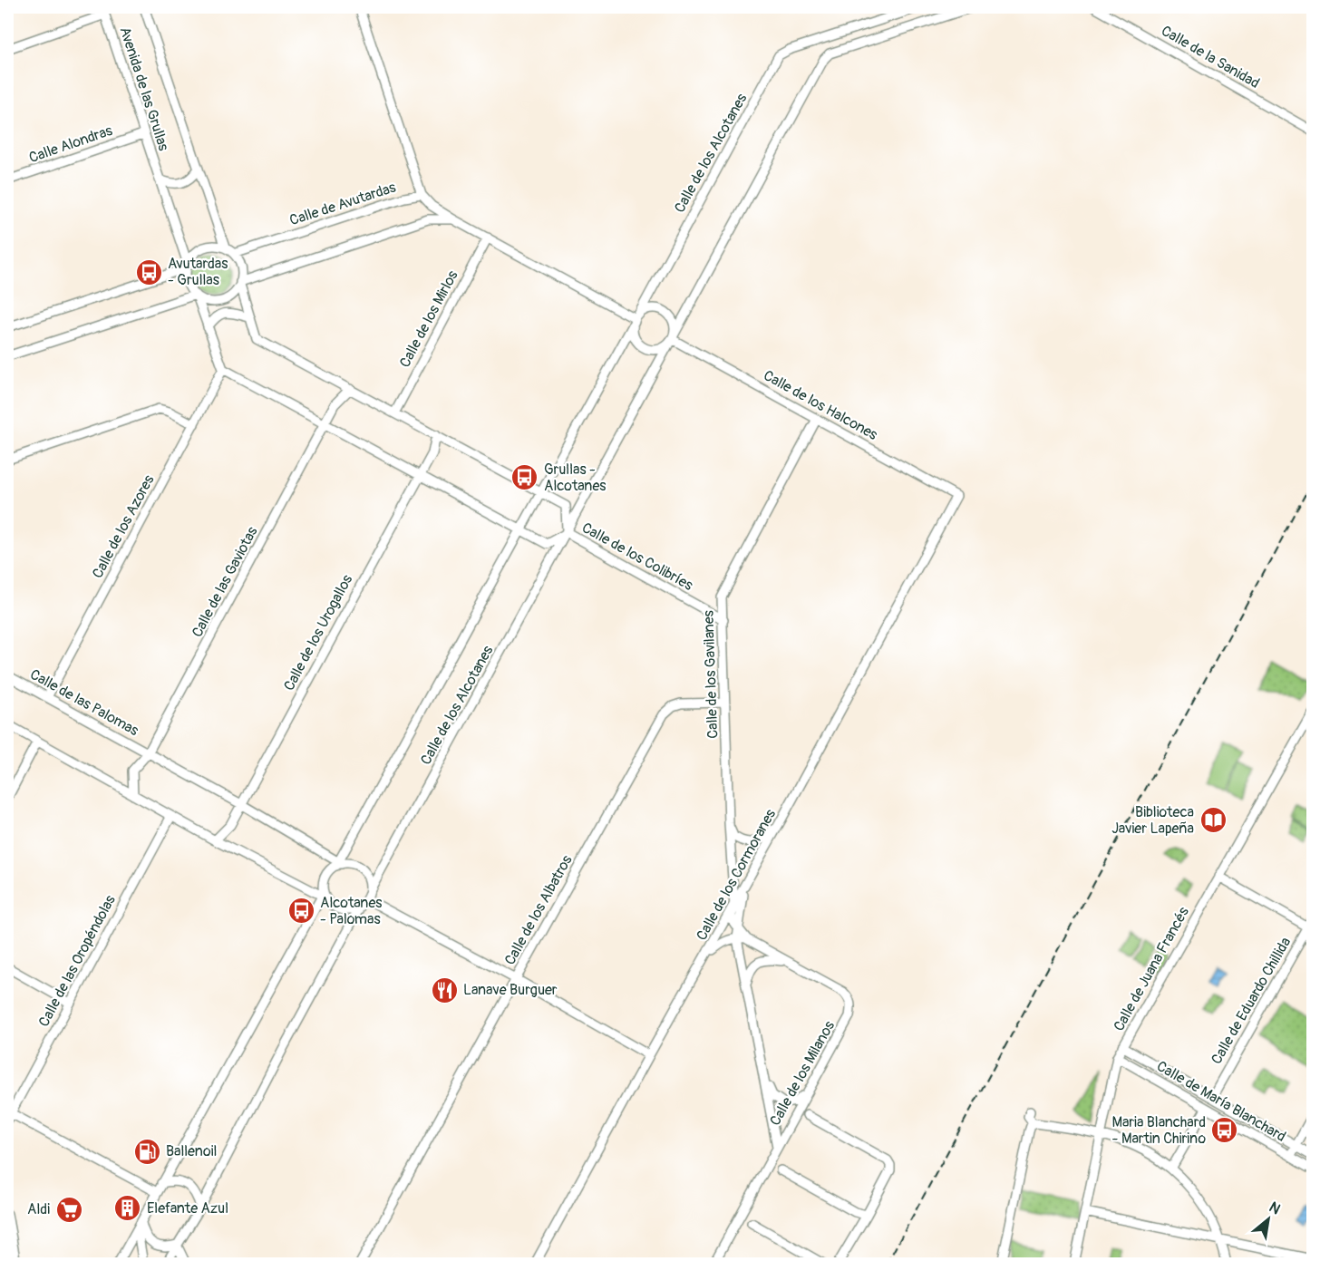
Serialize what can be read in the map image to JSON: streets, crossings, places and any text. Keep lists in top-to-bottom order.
{
  "streets": {
    "street": [
      "Calle de la Sanidad",
      "Avenida de las Grullas",
      "Calle Alondras",
      "Calle de los Alcotanes",
      "Calle de Avutardas",
      "Calle de los Mirlos",
      "Calle de los Halcones",
      "Calle de los Azores",
      "Calle de los Colibríes",
      "Calle de las Gaviotas",
      "Calle de los Urogallos",
      "Calle de los Gavilanes",
      "Calle de las Palomas",
      "Calle de los Cormoranes",
      "Calle de los Albatros",
      "Calle de las Oropéndolas",
      "Calle de Juana Francés",
      "Calle de Eduardo Chillida",
      "Calle de los Milanos",
      "Calle de María Blanchard"
    ]
  },
  "crossings": [
    ["Avenida de las Grullas", "Calle Alondras"],
    ["Avenida de las Grullas", "Calle de Avutardas"],
    ["Calle de los Alcotanes", "Calle de los Halcones"],
    ["Calle de los Alcotanes", "Calle de los Colibríes"],
    ["Calle de los Alcotanes", "Calle de las Palomas"],
    ["Calle de los Halcones", "Calle de los Gavilanes"],
    ["Calle de los Halcones", "Calle de los Cormoranes"],
    ["Calle de los Azores", "Calle de las Palomas"],
    ["Calle de los Colibríes", "Calle de los Gavilanes"],
    ["Calle de las Gaviotas", "Calle de las Palomas"],
    ["Calle de los Urogallos", "Calle de las Palomas"],
    ["Calle de los Gavilanes", "Calle de los Cormoranes"],
    ["Calle de los Gavilanes", "Calle de los Albatros"],
    ["Calle de los Gavilanes", "Calle de los Milanos"],
    ["Calle de Juana Francés", "Calle de María Blanchard"],
    ["Calle de Eduardo Chillida", "Calle de María Blanchard"]
  ],
  "places": {
    "bus stop": [
      "Avutardas - Grullas",
      "Grullas - Alcotanes",
      "Alcotanes - Palomas",
      "Maria Blanchard - Martin Chirino"
    ],
    "library": ["Biblioteca Javier Lapeña"],
    "restaurant": ["Lanave Burguer"],
    "fuel station": ["Ballenoil"],
    "building": ["Elefante Azul"],
    "supermarket": ["Aldi"]
  },
  "north": "top right"
}
